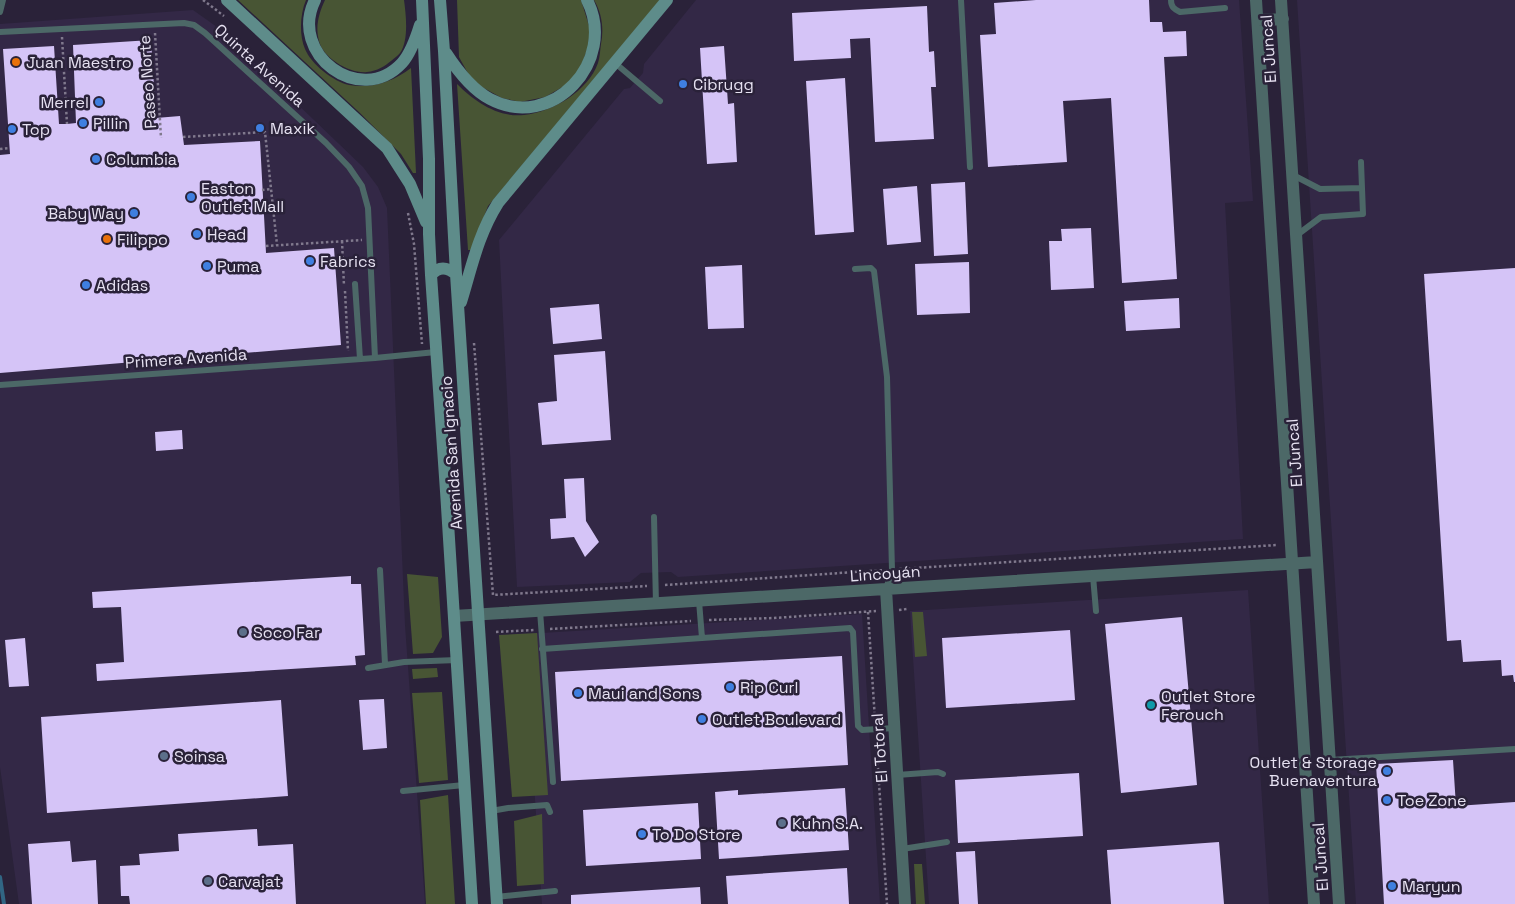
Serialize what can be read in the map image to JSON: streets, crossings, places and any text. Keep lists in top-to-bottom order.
{
  "streets": {
    "main road": ["Avenida San Ignacio"],
    "street": ["El Juncal", "Lincoyán", "El Totoral"],
    "lane": ["Quinta Avenida", "Primera Avenida"],
    "path": ["Paseo Norte"]
  },
  "crossings": [
    ["El Juncal", "Lincoyán"],
    ["Quinta Avenida", "Paseo Norte"],
    ["Quinta Avenida", "Primera Avenida"],
    ["Primera Avenida", "Avenida San Ignacio"],
    ["Avenida San Ignacio", "Lincoyán"],
    ["Lincoyán", "El Totoral"]
  ],
  "places": [
    "Juan Maestro",
    "Cibrugg",
    "Merrel",
    "Pillin",
    "Maxik",
    "Top",
    "Columbia",
    "Easton Outlet Mall",
    "Baby Way",
    "Head",
    "Filippo",
    "Fabrics",
    "Puma",
    "Adidas",
    "Soco Far",
    "Rip Curl",
    "Maui and Sons",
    "Outlet Store Ferouch",
    "Outlet Boulevard",
    "Soinsa",
    "Outlet & Storage Buenaventura",
    "Toe Zone",
    "Kuhn S.A.",
    "To Do Store",
    "Carvajat",
    "Maryun"
  ]
}
